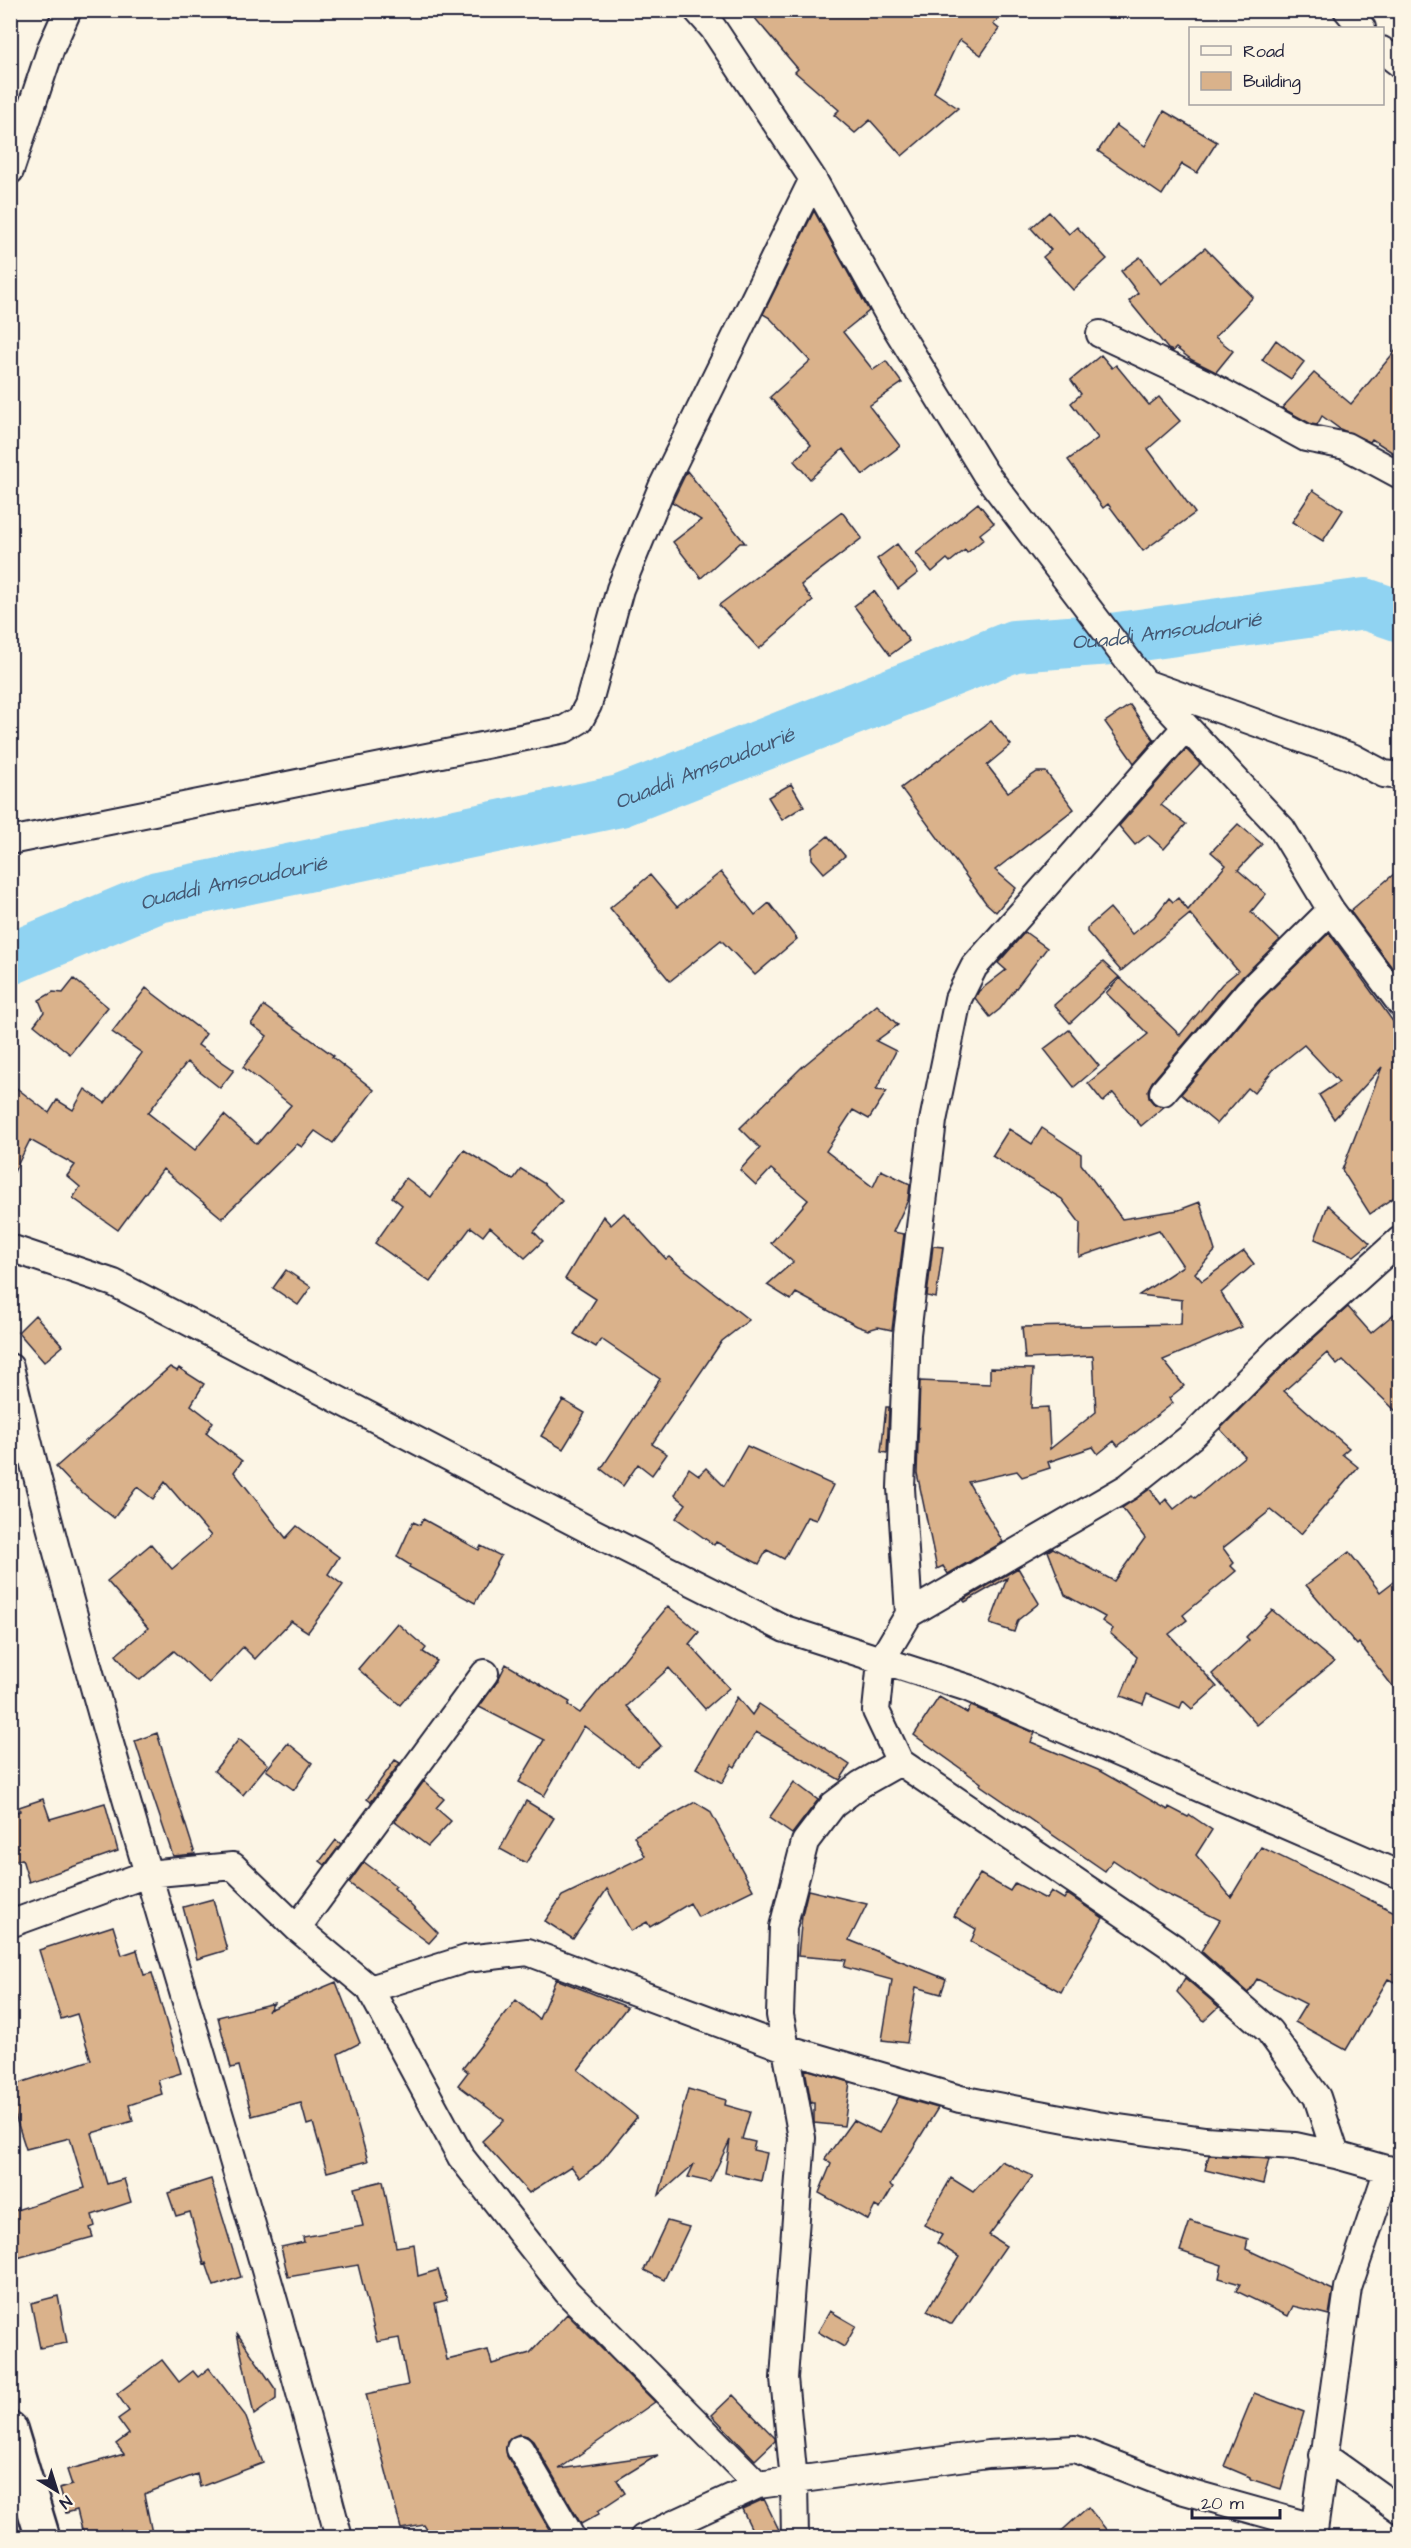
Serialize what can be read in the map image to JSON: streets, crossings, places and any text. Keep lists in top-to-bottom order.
{
  "water": ["Ouaddi Amsoudourié"],
  "legend": ["Road", "Building"],
  "scale_bar": "20 m",
  "north": "bottom right"
}
